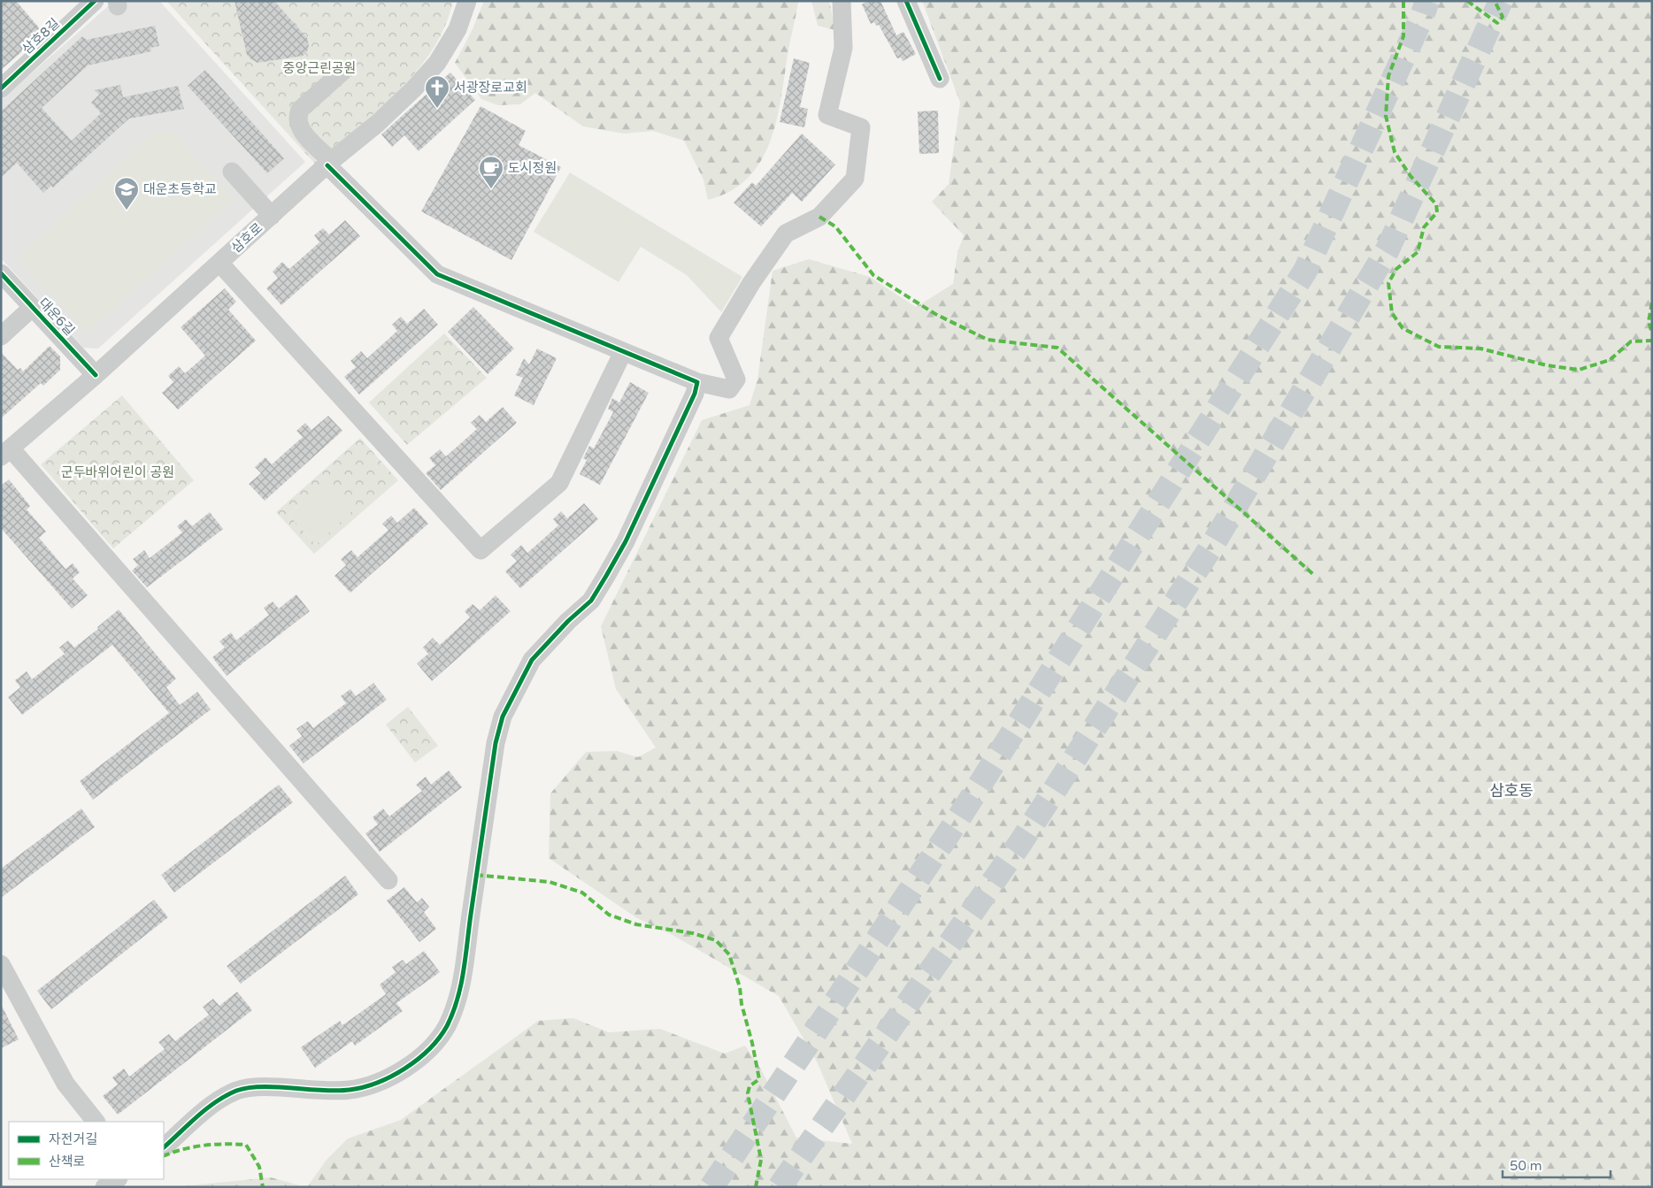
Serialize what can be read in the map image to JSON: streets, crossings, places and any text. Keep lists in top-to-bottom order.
{
  "streets": {
    "street": ["삼호8길", "삼호로", "대운6길"]
  },
  "crossings": [
    ["삼호로", "대운6길"]
  ],
  "districts": ["삼호동"],
  "parks": ["중앙근린공원", "군두바위어린이 공원"],
  "places": {
    "church": ["서광장로교회"],
    "cafe": ["도시정원"],
    "school or university": ["대운초등학교"]
  },
  "legend": ["자전거길", "산책로"],
  "scale_bar": "50 m"
}
